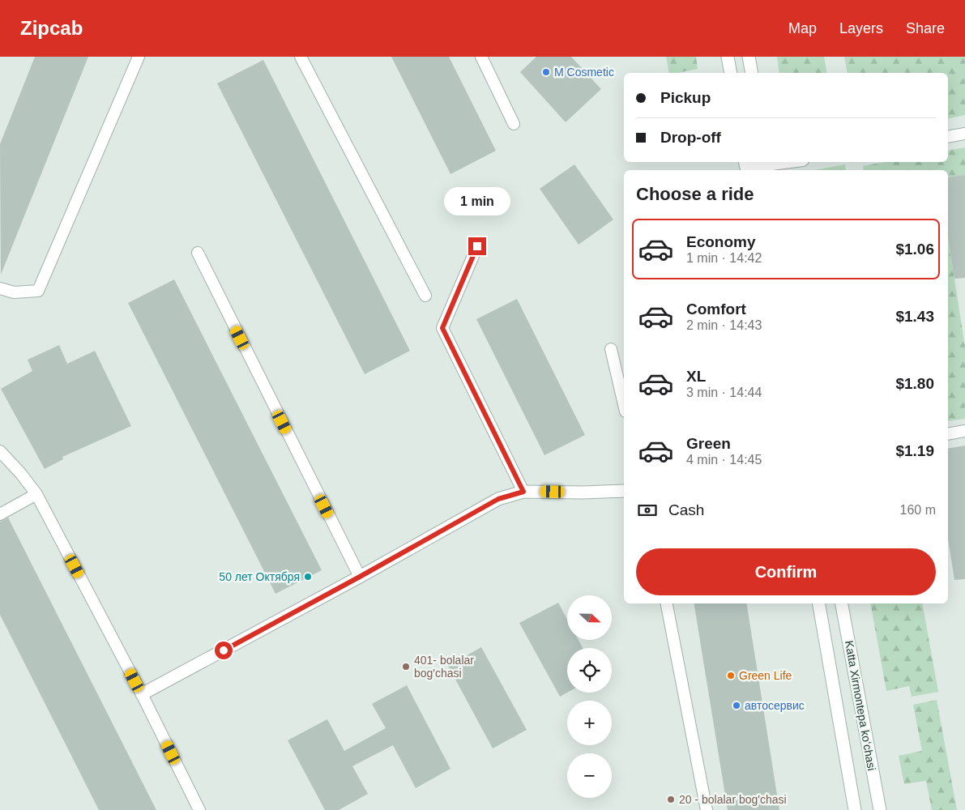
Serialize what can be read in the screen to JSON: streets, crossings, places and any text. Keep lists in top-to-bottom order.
{
  "streets": {
    "street": ["Katta Xirmontepa koʻchasi"]
  },
  "places": [
    "M Cosmetic",
    "50 лет Октября",
    "401- bolalar bog'chasi",
    "Green Life",
    "автосервис",
    "20 - bolalar bog'chasi"
  ],
  "north": "right",
  "page": {
    "header": "Zipcab",
    "nav": ["Map", "Layers", "Share"],
    "banner": ["Pickup", "Drop-off"],
    "heading": "Choose a ride",
    "bubble": "1 min",
    "list": [
      {
        "name": "Economy",
        "note": "1 min · 14:42",
        "value": "$1.06"
      },
      {
        "name": "Comfort",
        "note": "2 min · 14:43",
        "value": "$1.43"
      },
      {
        "name": "XL",
        "note": "3 min · 14:44",
        "value": "$1.80"
      },
      {
        "name": "Green",
        "note": "4 min · 14:45",
        "value": "$1.19"
      }
    ],
    "pay": ["Cash", "160 m"],
    "buttons": "Confirm",
    "map_buttons": ["+", "−"]
  }
}
